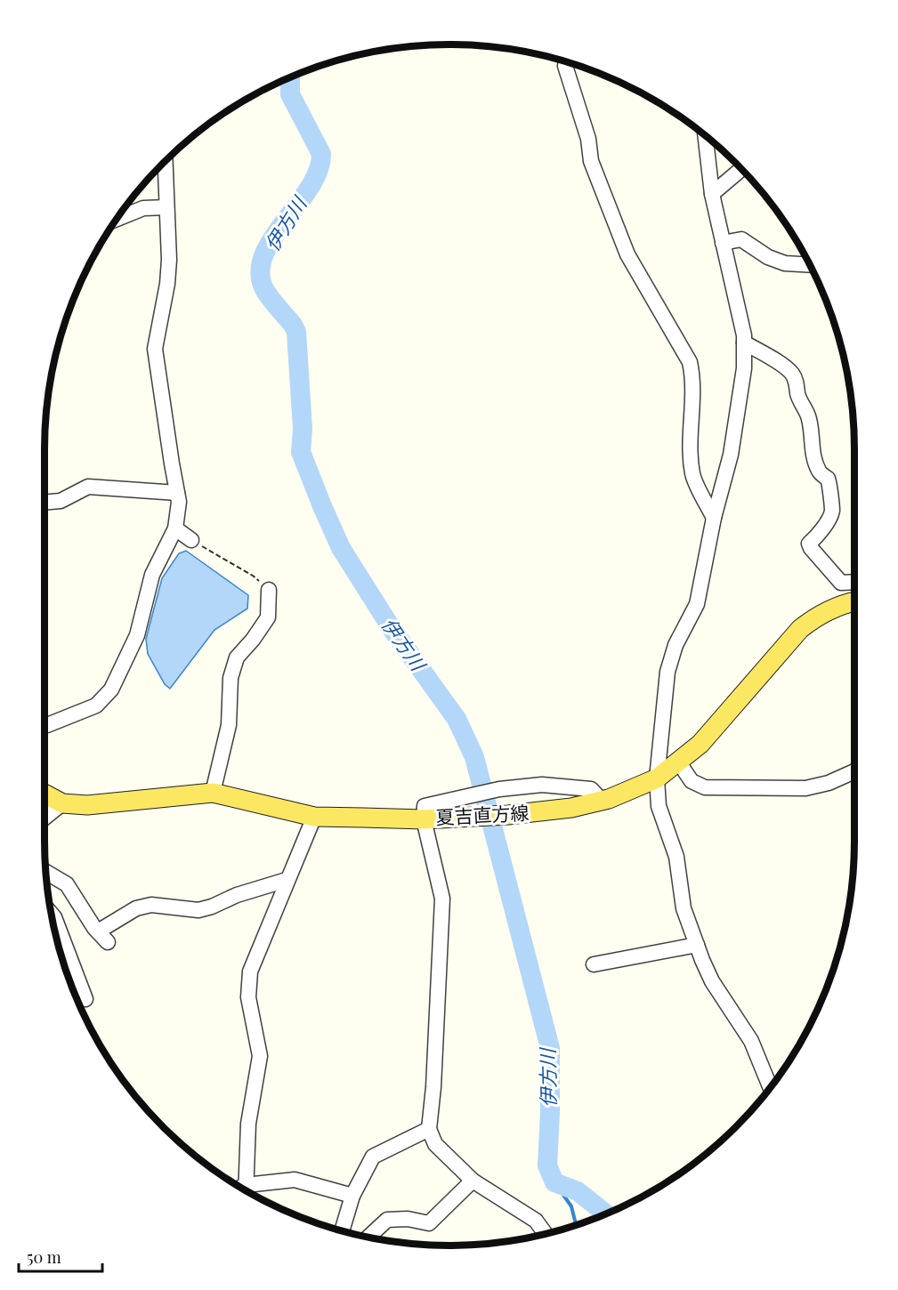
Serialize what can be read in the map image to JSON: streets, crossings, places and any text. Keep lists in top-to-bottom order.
{
  "streets": {
    "main road": ["夏吉直方線"]
  },
  "water": ["伊方川"],
  "scale_bar": "50 m"
}
